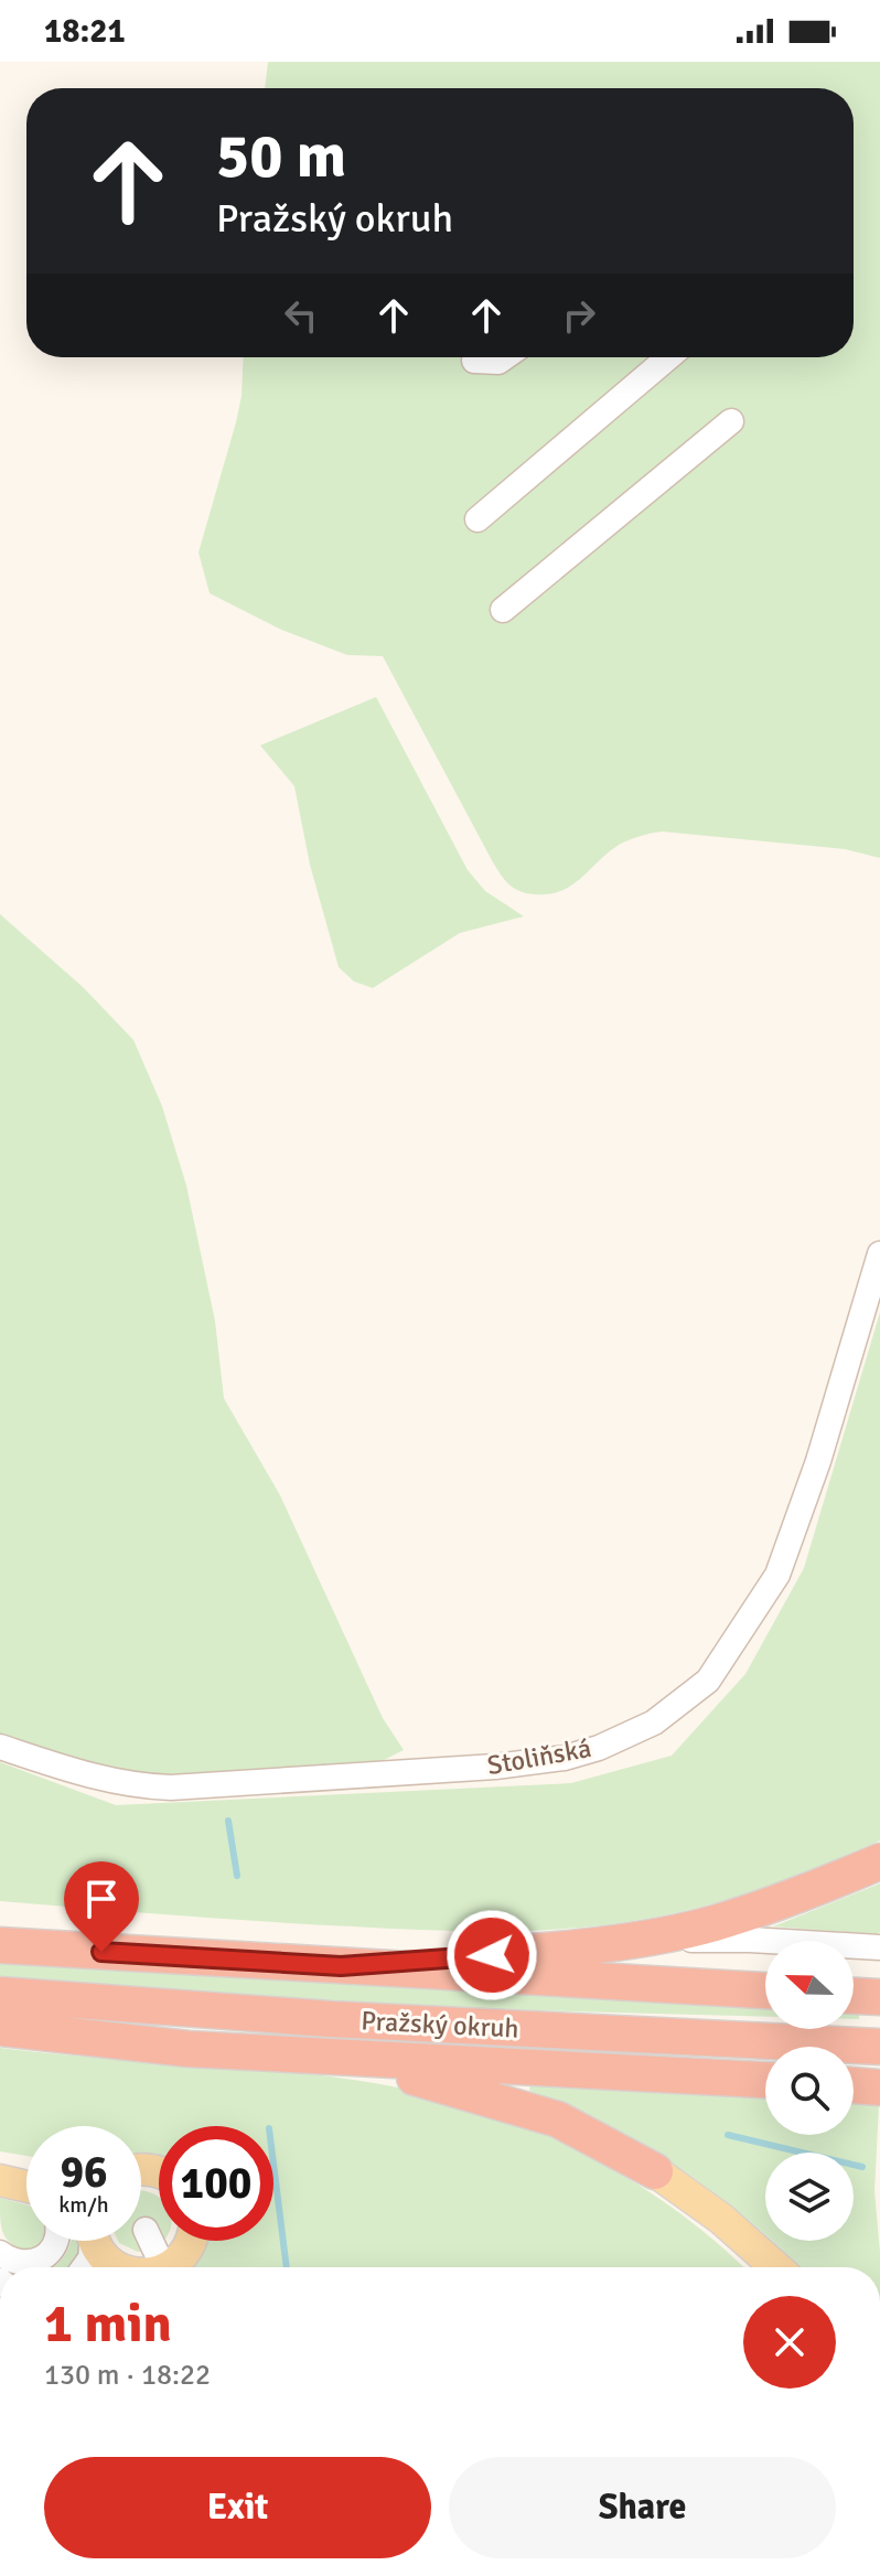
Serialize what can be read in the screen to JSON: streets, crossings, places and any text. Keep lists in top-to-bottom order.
{
  "streets": {
    "highway": ["Pražský okruh"],
    "lane": ["Stoliňská"]
  },
  "north": "left",
  "page": {
    "status": "18:21",
    "turn": ["50 m", "Pražský okruh"],
    "speed": "96 km/h",
    "limit": "100",
    "heading": ["1 min", "130 m · 18:22"],
    "buttons": ["Exit", "Share"]
  }
}
